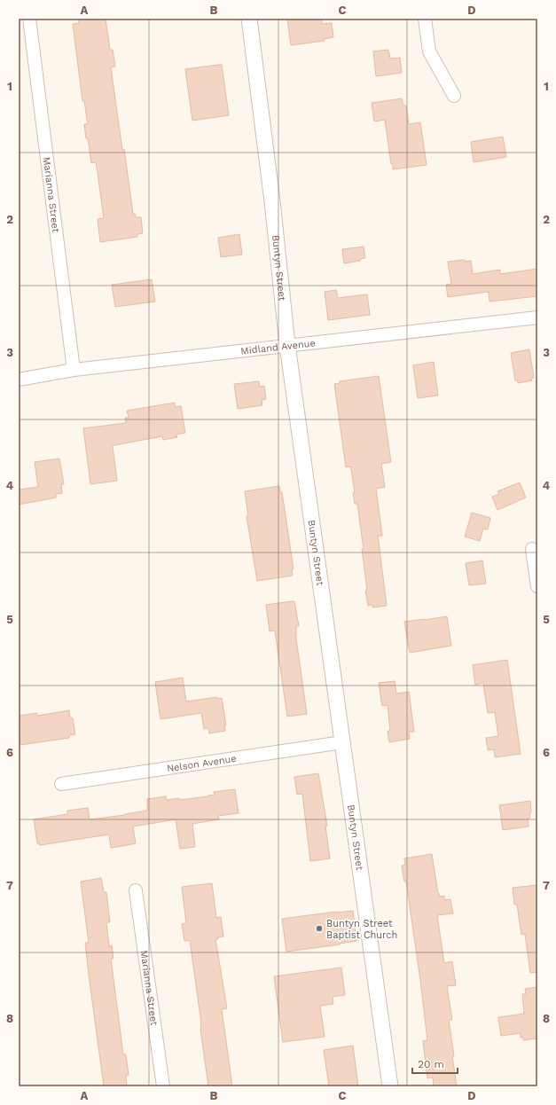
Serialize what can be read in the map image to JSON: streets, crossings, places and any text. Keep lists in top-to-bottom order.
{
  "streets": {
    "street": [
      "Marianna Street",
      "Buntyn Street",
      "Midland Avenue",
      "Nelson Avenue"
    ]
  },
  "crossings": [
    ["Marianna Street", "Midland Avenue"],
    ["Buntyn Street", "Midland Avenue"],
    ["Buntyn Street", "Nelson Avenue"]
  ],
  "places": ["Buntyn Street Baptist Church"],
  "scale_bar": "20 m",
  "grid": {
    "columns": [
      "A",
      "B",
      "C",
      "D"
    ],
    "rows": [
      "1",
      "2",
      "3",
      "4",
      "5",
      "6",
      "7",
      "8"
    ]
  }
}
